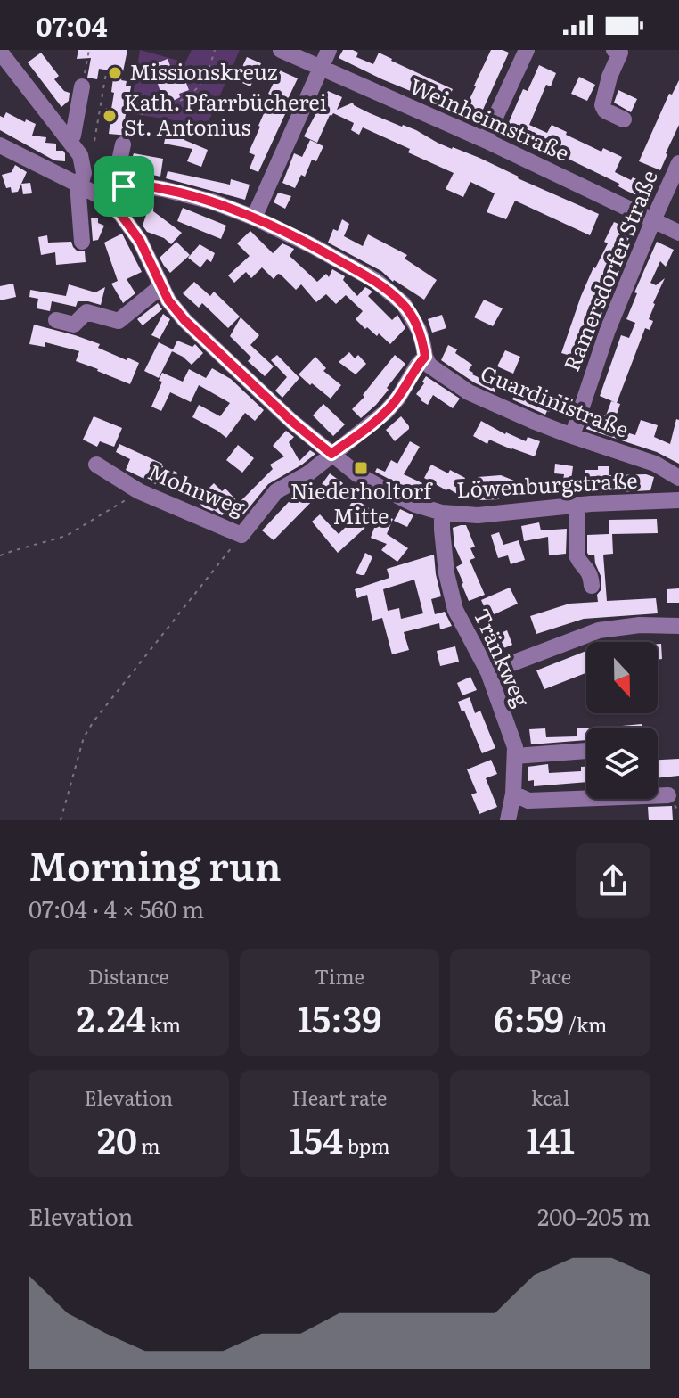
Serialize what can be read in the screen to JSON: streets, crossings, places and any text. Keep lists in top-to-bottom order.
{
  "streets": {
    "street": [
      "Weinheimstraße",
      "Ramersdorfer Straße",
      "Guardinistraße",
      "Löwenburgstraße",
      "Mohnweg",
      "Tränkweg"
    ]
  },
  "crossings": [
    ["Weinheimstraße", "Ramersdorfer Straße"],
    ["Ramersdorfer Straße", "Guardinistraße"],
    ["Guardinistraße", "Mohnweg"],
    ["Löwenburgstraße", "Mohnweg"],
    ["Löwenburgstraße", "Tränkweg"]
  ],
  "places": {
    "other": ["Missionskreuz", "Kath. Pfarrbücherei St. Antonius"],
    "transit": ["Niederholtorf Mitte"]
  },
  "north": "bottom",
  "page": {
    "status": "07:04",
    "heading": ["Morning run", "07:04 · 4 × 560 m"],
    "stats": [
      ["Distance", "2.24 km"],
      ["Time", "15:39"],
      ["Pace", "6:59 /km"],
      ["Elevation", "20 m"],
      ["Heart rate", "154 bpm"],
      ["kcal", "141"]
    ],
    "chart": ["Elevation", "200–205 m"]
  }
}
